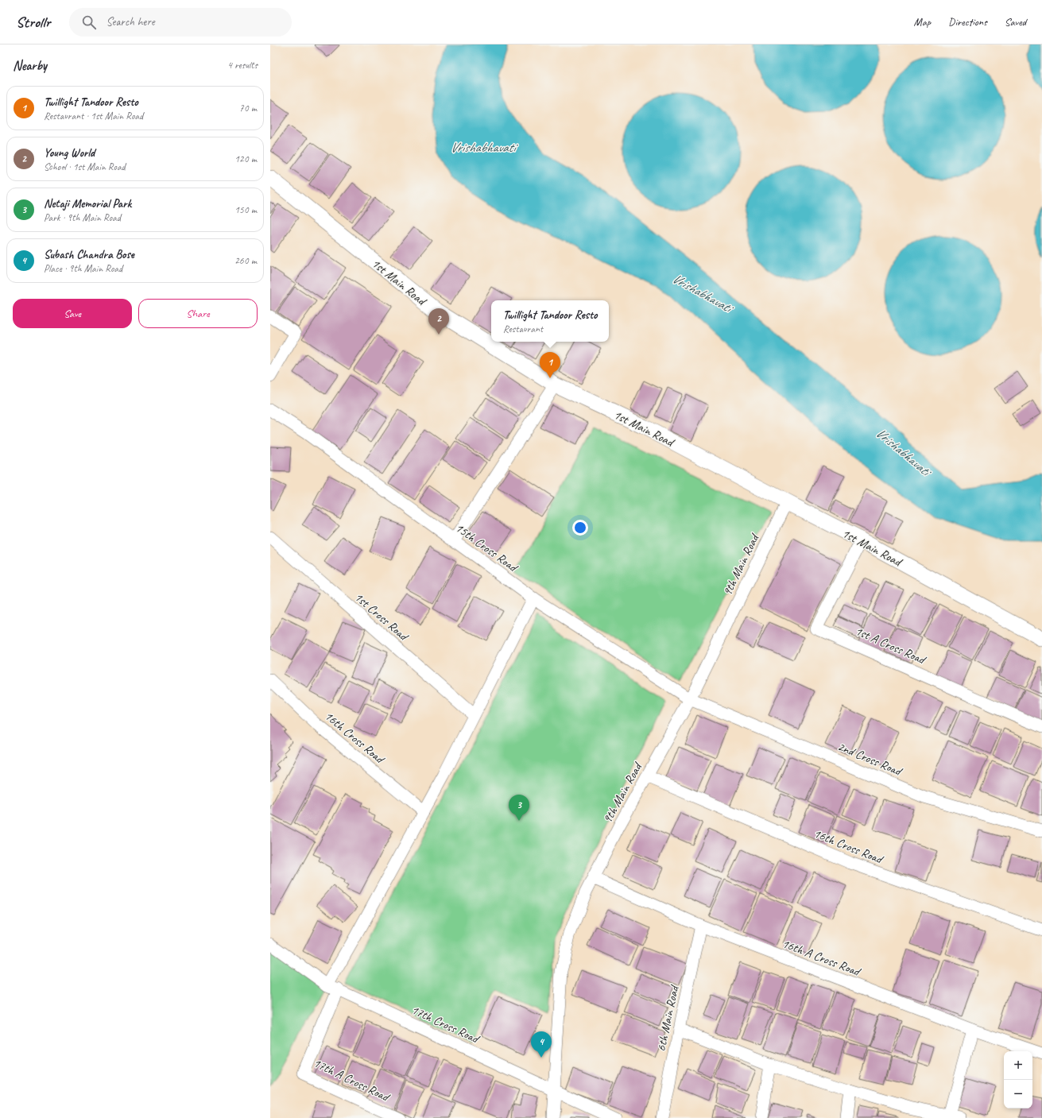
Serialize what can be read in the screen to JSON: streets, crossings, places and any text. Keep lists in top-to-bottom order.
{
  "streets": {
    "street": [
      "1st Main Road",
      "15th Cross Road",
      "9th Main Road",
      "1st Cross Road",
      "1st A Cross Road",
      "16th Cross Road",
      "2nd Cross Road",
      "16th A Cross Road",
      "6th Main Road",
      "17th Cross Road",
      "17th A Cross Road"
    ]
  },
  "crossings": [
    ["1st Main Road", "9th Main Road"],
    ["1st Main Road", "1st A Cross Road"],
    ["15th Cross Road", "9th Main Road"],
    ["15th Cross Road", "2nd Cross Road"],
    ["9th Main Road", "16th Cross Road"],
    ["9th Main Road", "2nd Cross Road"],
    ["9th Main Road", "16th A Cross Road"],
    ["9th Main Road", "17th Cross Road"],
    ["16th A Cross Road", "6th Main Road"],
    ["17th Cross Road", "17th A Cross Road"]
  ],
  "water": ["Vrishabhavati"],
  "page": {
    "header": "Strollr",
    "search": "Search here",
    "nav": ["Map", "Directions", "Saved"],
    "heading": ["Nearby", "4 results"],
    "list": [
      {
        "mark": "1",
        "name": "Twillight Tandoor Resto",
        "note": "Restaurant · 1st Main Road",
        "value": "70 m"
      },
      {
        "mark": "2",
        "name": "Young World",
        "note": "School · 1st Main Road",
        "value": "120 m"
      },
      {
        "mark": "3",
        "name": "Netaji Memorial Park",
        "note": "Park · 9th Main Road",
        "value": "150 m"
      },
      {
        "mark": "4",
        "name": "Subash Chandra Bose",
        "note": "Place · 9th Main Road",
        "value": "260 m"
      }
    ],
    "buttons": ["Save", "Share"],
    "popup": ["Twillight Tandoor Resto", "Restaurant"],
    "pins": [
      "2",
      "1",
      "3",
      "4"
    ],
    "map_buttons": ["+", "−"]
  }
}
